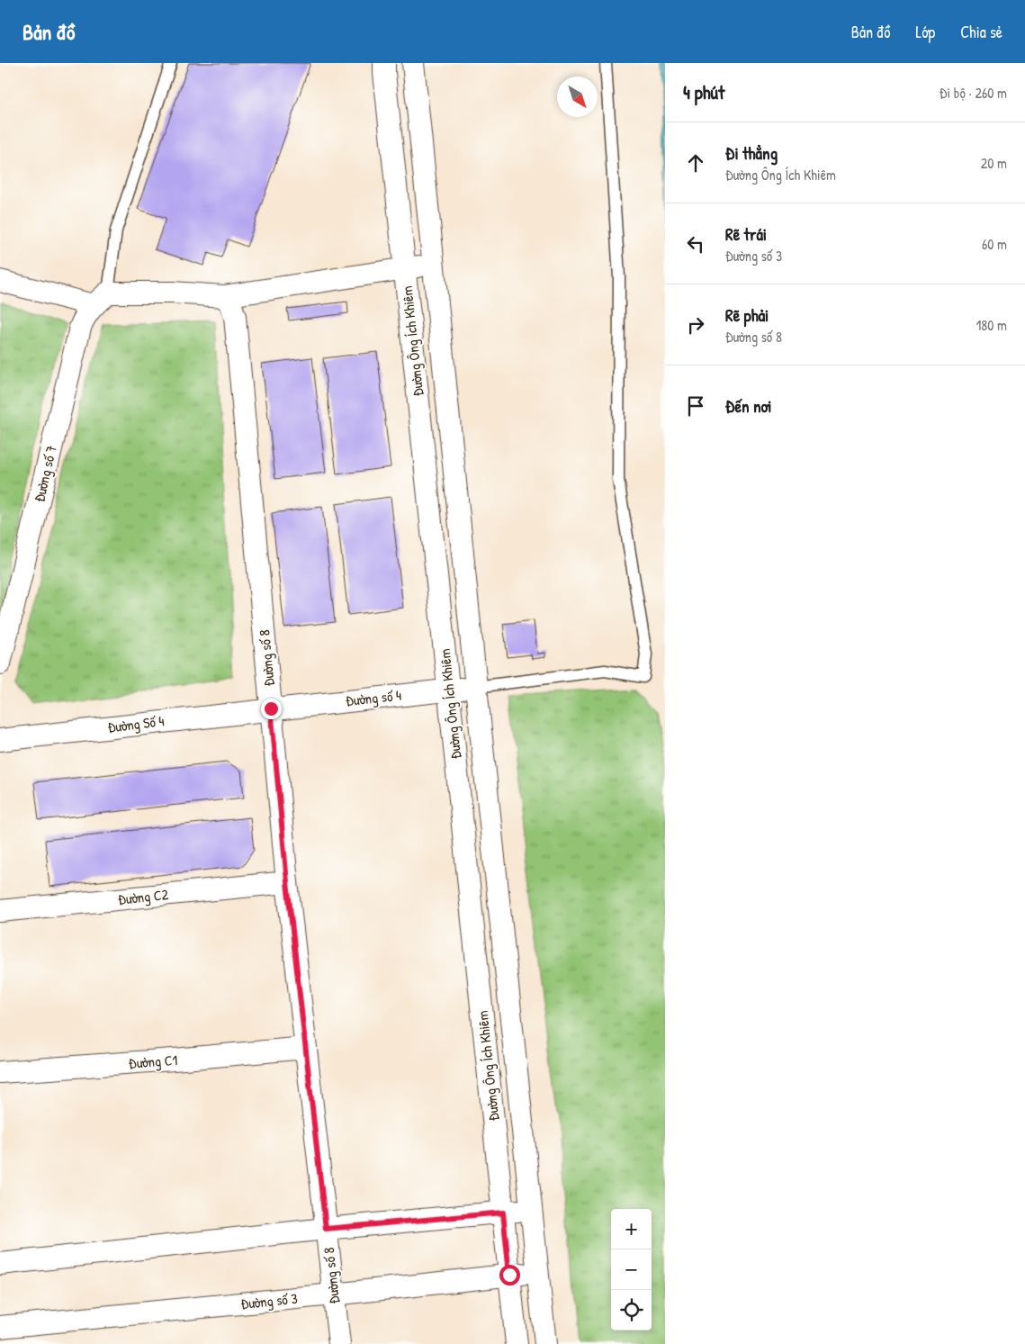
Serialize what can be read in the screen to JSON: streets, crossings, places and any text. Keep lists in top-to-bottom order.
{
  "streets": {
    "street": [
      "Đường Ông Ích Khiêm",
      "Đường số 7",
      "Đường số 8",
      "Đường số 4",
      "Đường Số 4",
      "Đường C2",
      "Đường C1",
      "Đường số 3"
    ]
  },
  "crossings": [
    ["Đường Ông Ích Khiêm", "Đường số 4"],
    ["Đường Ông Ích Khiêm", "Đường số 3"],
    ["Đường số 8", "Đường số 4"],
    ["Đường số 8", "Đường Số 4"],
    ["Đường số 8", "Đường C2"],
    ["Đường số 8", "Đường C1"],
    ["Đường số 8", "Đường số 3"],
    ["Đường số 4", "Đường Số 4"]
  ],
  "north": "bottom right",
  "page": {
    "header": "Bản đồ",
    "nav": ["Bản đồ", "Lớp", "Chia sẻ"],
    "heading": ["4 phút", "Đi bộ · 260 m"],
    "list": [
      ["Đi thẳng", "Đường Ông Ích Khiêm", "20 m"],
      ["Rẽ trái", "Đường số 3", "60 m"],
      ["Rẽ phải", "Đường số 8", "180 m"],
      "Đến nơi"
    ],
    "map_buttons": ["+", "−"]
  }
}
